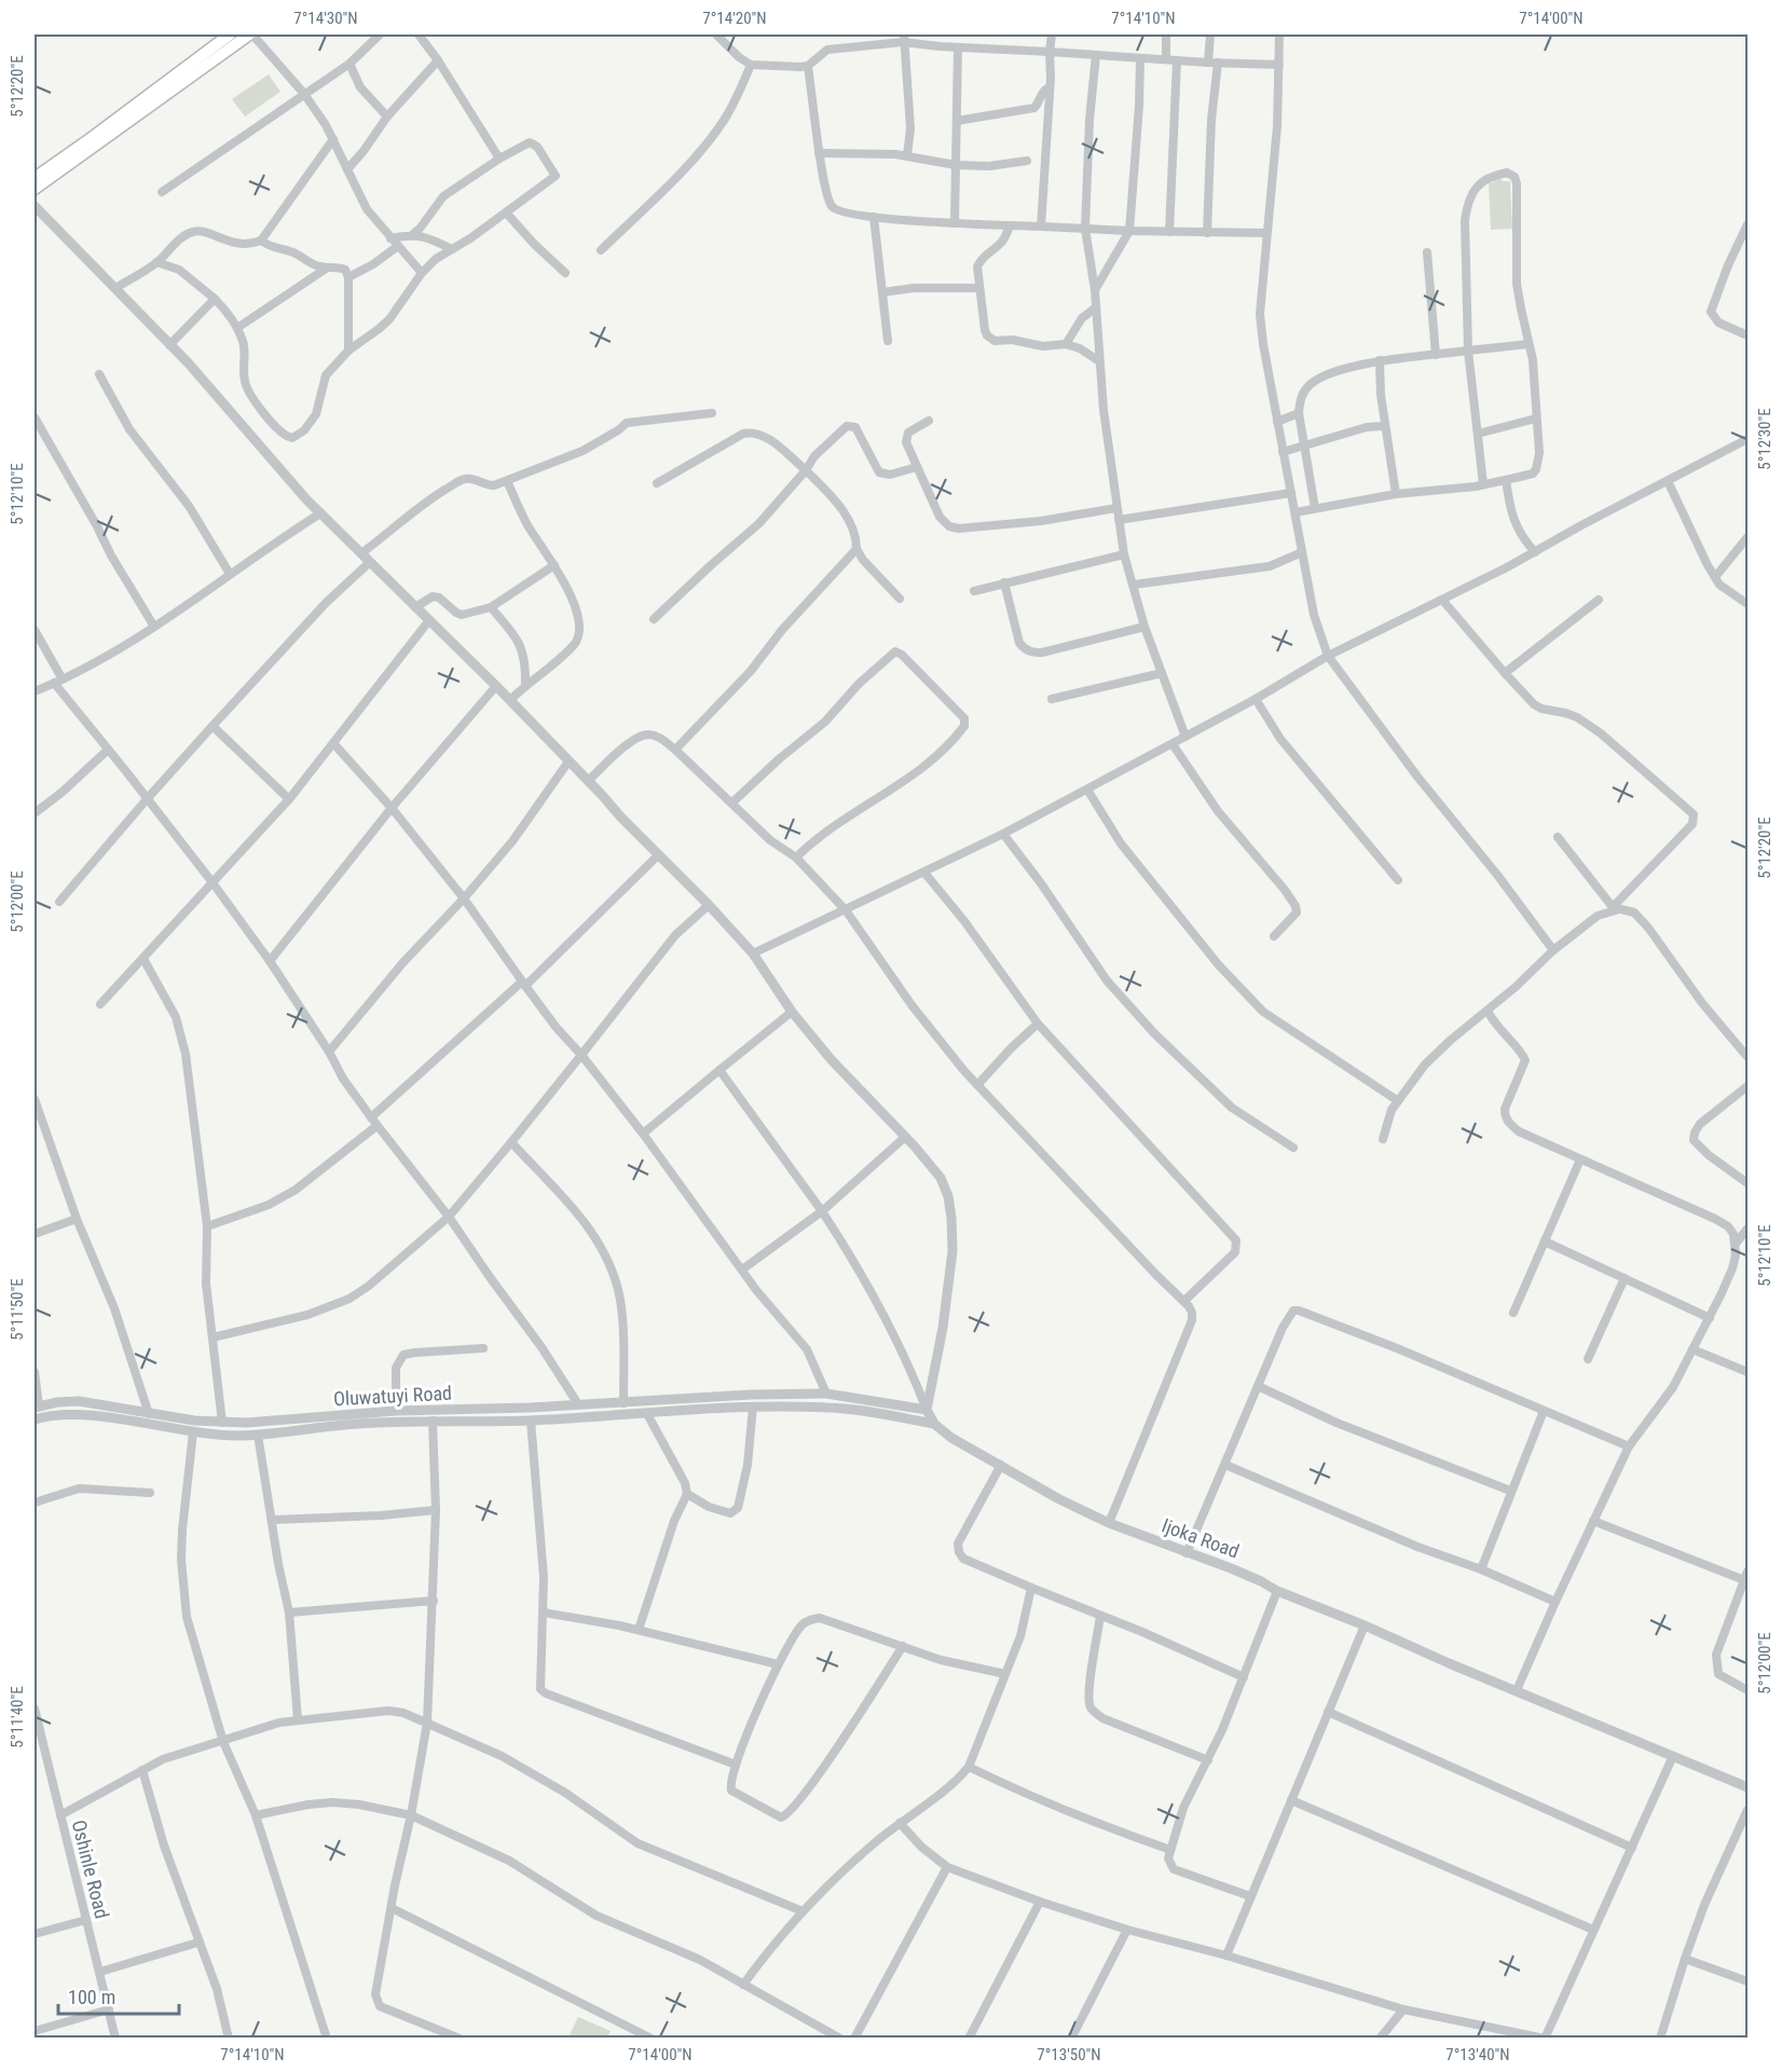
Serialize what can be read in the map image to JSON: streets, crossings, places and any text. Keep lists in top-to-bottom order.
{
  "streets": {
    "street": ["Oluwatuyi Road", "Ijoka Road", "Oshinle Road"]
  },
  "crossings": [
    ["Oluwatuyi Road", "Ijoka Road"]
  ],
  "scale_bar": "100 m",
  "coordinates": [
    "7°14'30\"N",
    "7°14'20\"N",
    "7°14'10\"N",
    "7°14'00\"N",
    "5°12'20\"E",
    "5°12'30\"E",
    "5°12'10\"E",
    "5°12'00\"E",
    "5°11'50\"E",
    "5°11'40\"E",
    "7°13'50\"N",
    "7°13'40\"N"
  ]
}
